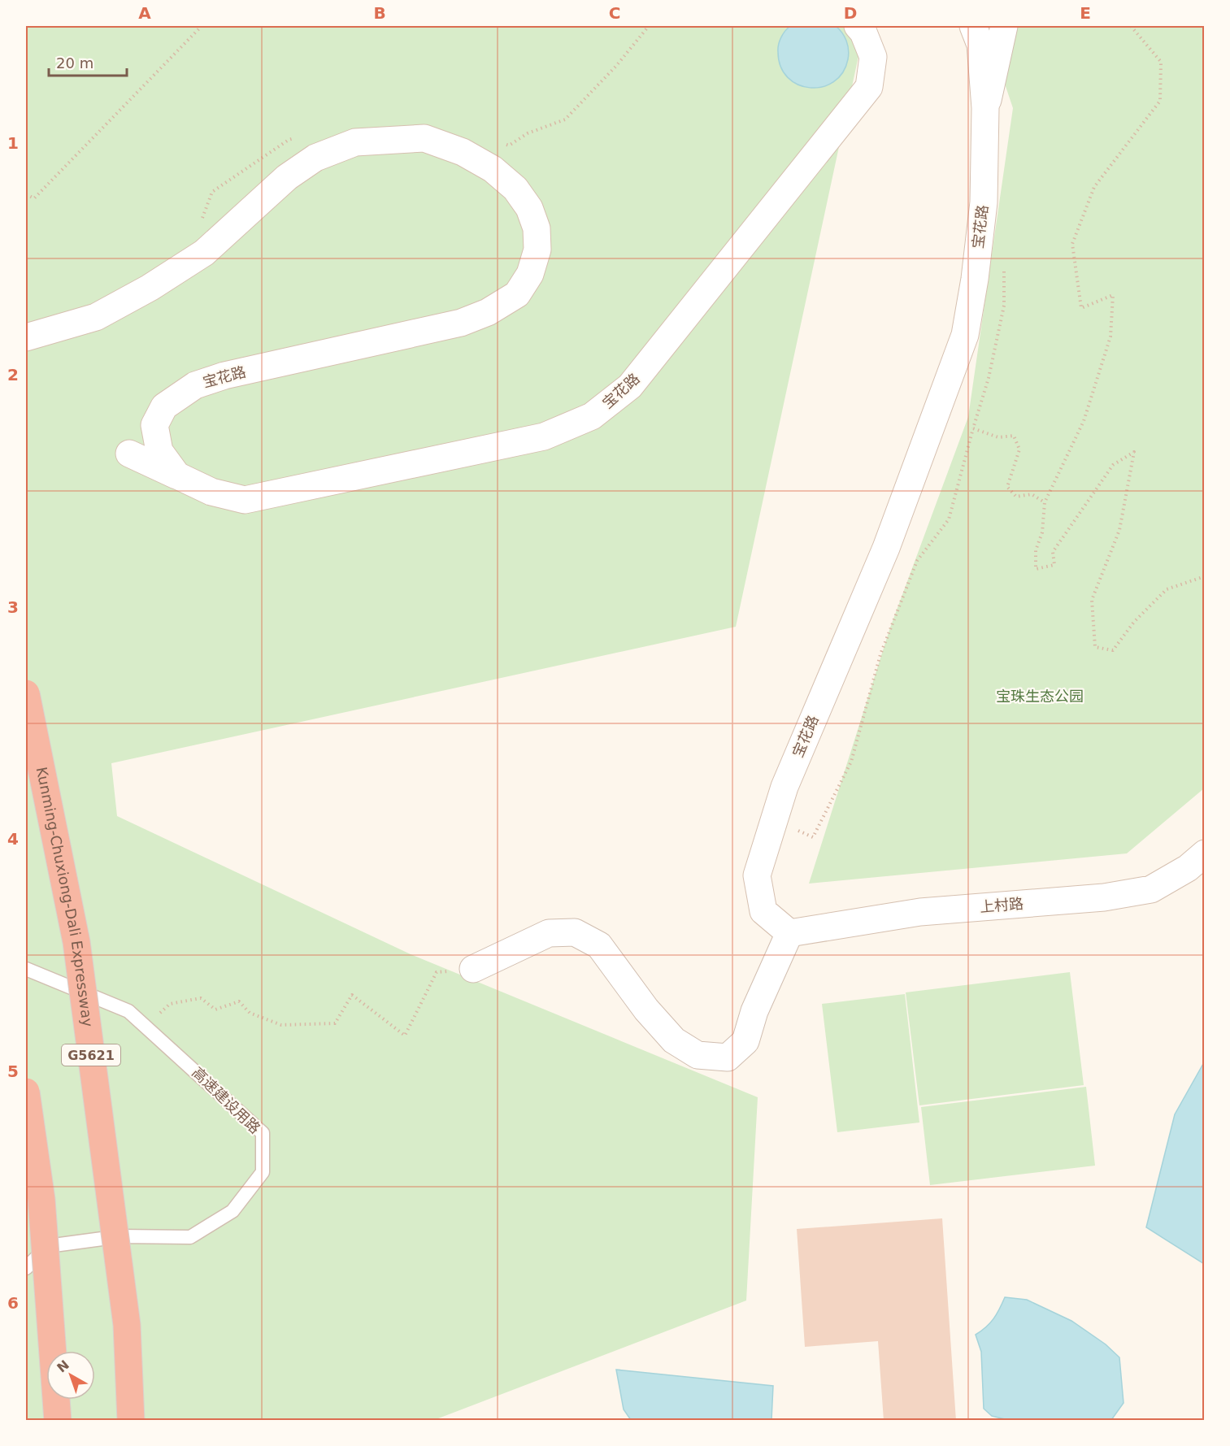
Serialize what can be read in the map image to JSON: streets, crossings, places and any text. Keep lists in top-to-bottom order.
{
  "streets": {
    "highway": ["Kunming-Chuxiong-Dali Expressway", "G5621"],
    "main road": ["宝花路", "上村路"],
    "lane": ["高速建设用路"]
  },
  "crossings": [
    ["宝花路", "上村路"]
  ],
  "parks": ["宝珠生态公园"],
  "scale_bar": "20 m",
  "north": "top left",
  "grid": {
    "columns": [
      "A",
      "B",
      "C",
      "D",
      "E"
    ],
    "rows": [
      "1",
      "2",
      "3",
      "4",
      "5",
      "6"
    ]
  }
}
